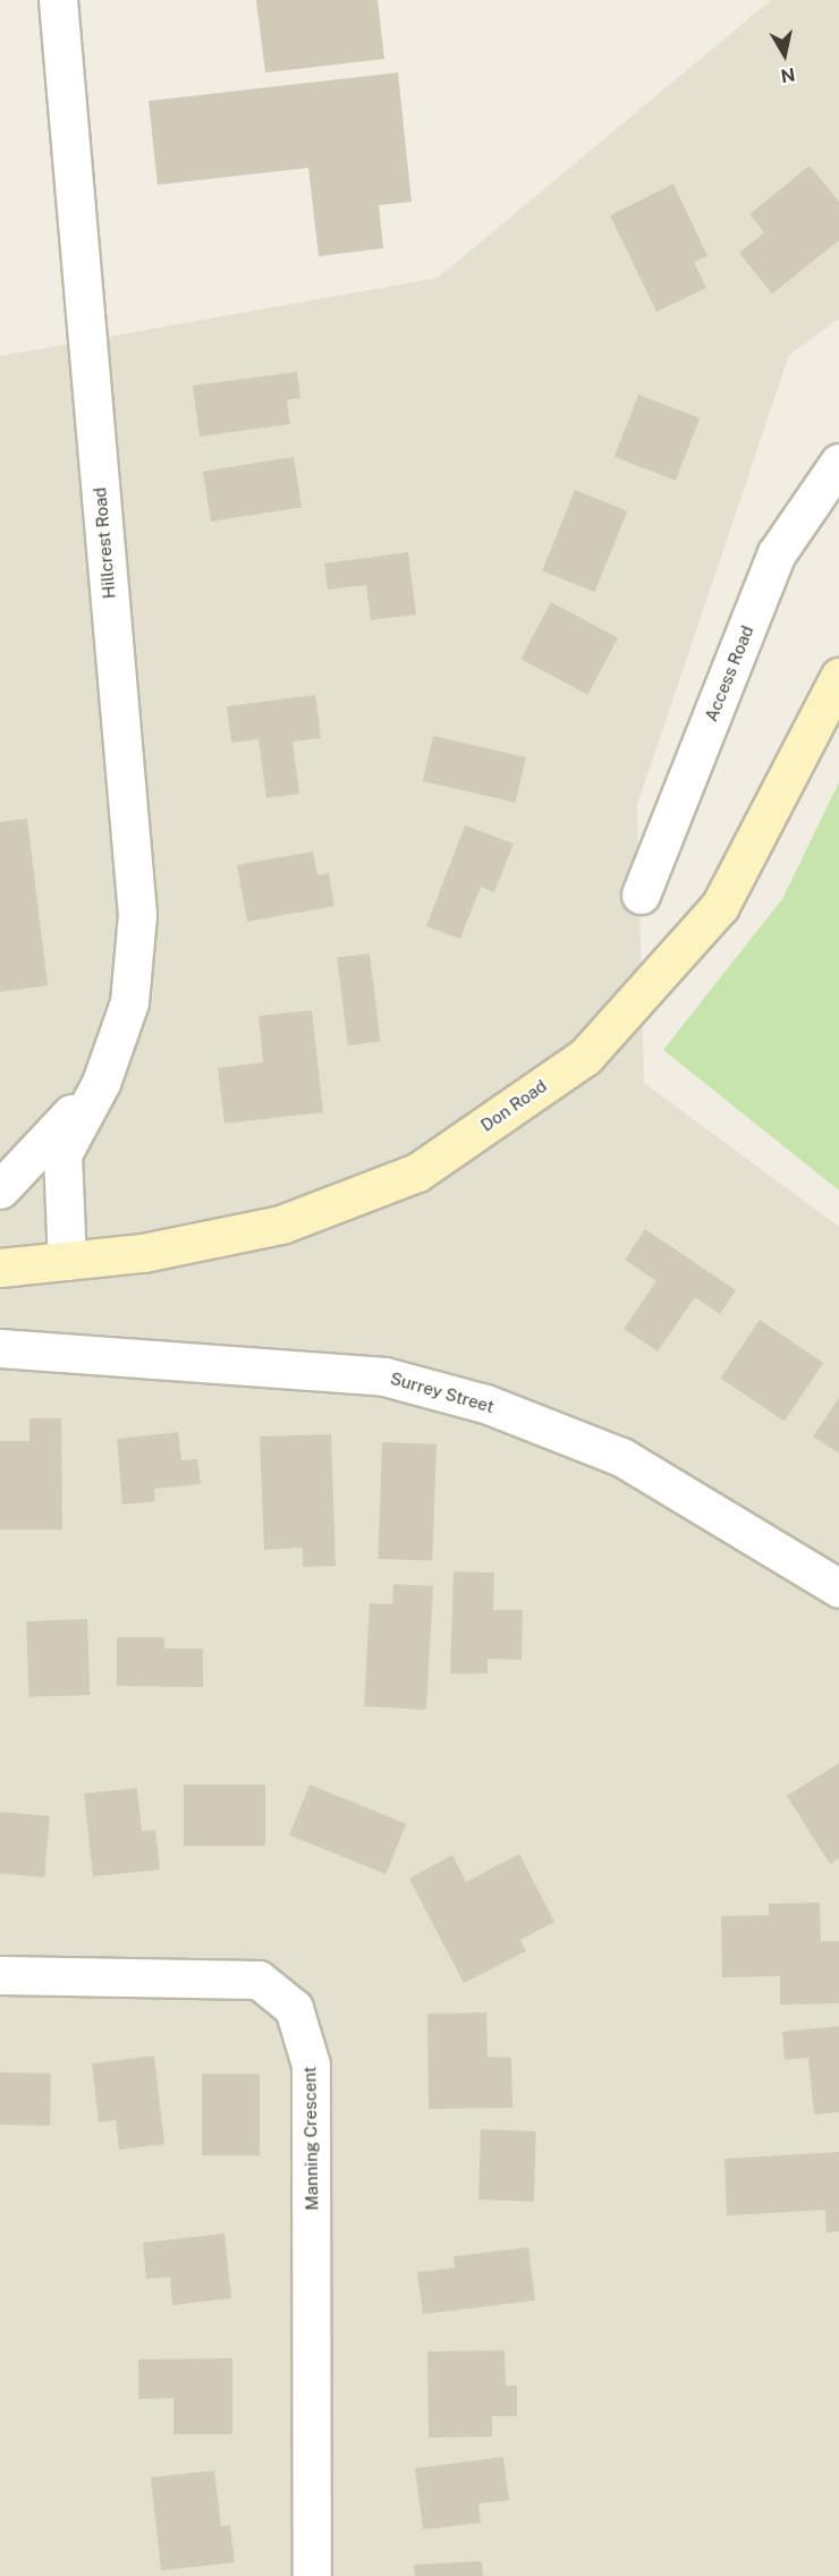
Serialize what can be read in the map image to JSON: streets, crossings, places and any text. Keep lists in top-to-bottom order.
{
  "streets": {
    "main road": ["Don Road"],
    "street": [
      "Hillcrest Road",
      "Access Road",
      "Surrey Street",
      "Manning Crescent"
    ]
  },
  "crossings": [
    ["Hillcrest Road", "Don Road"]
  ],
  "north": "bottom"
}
